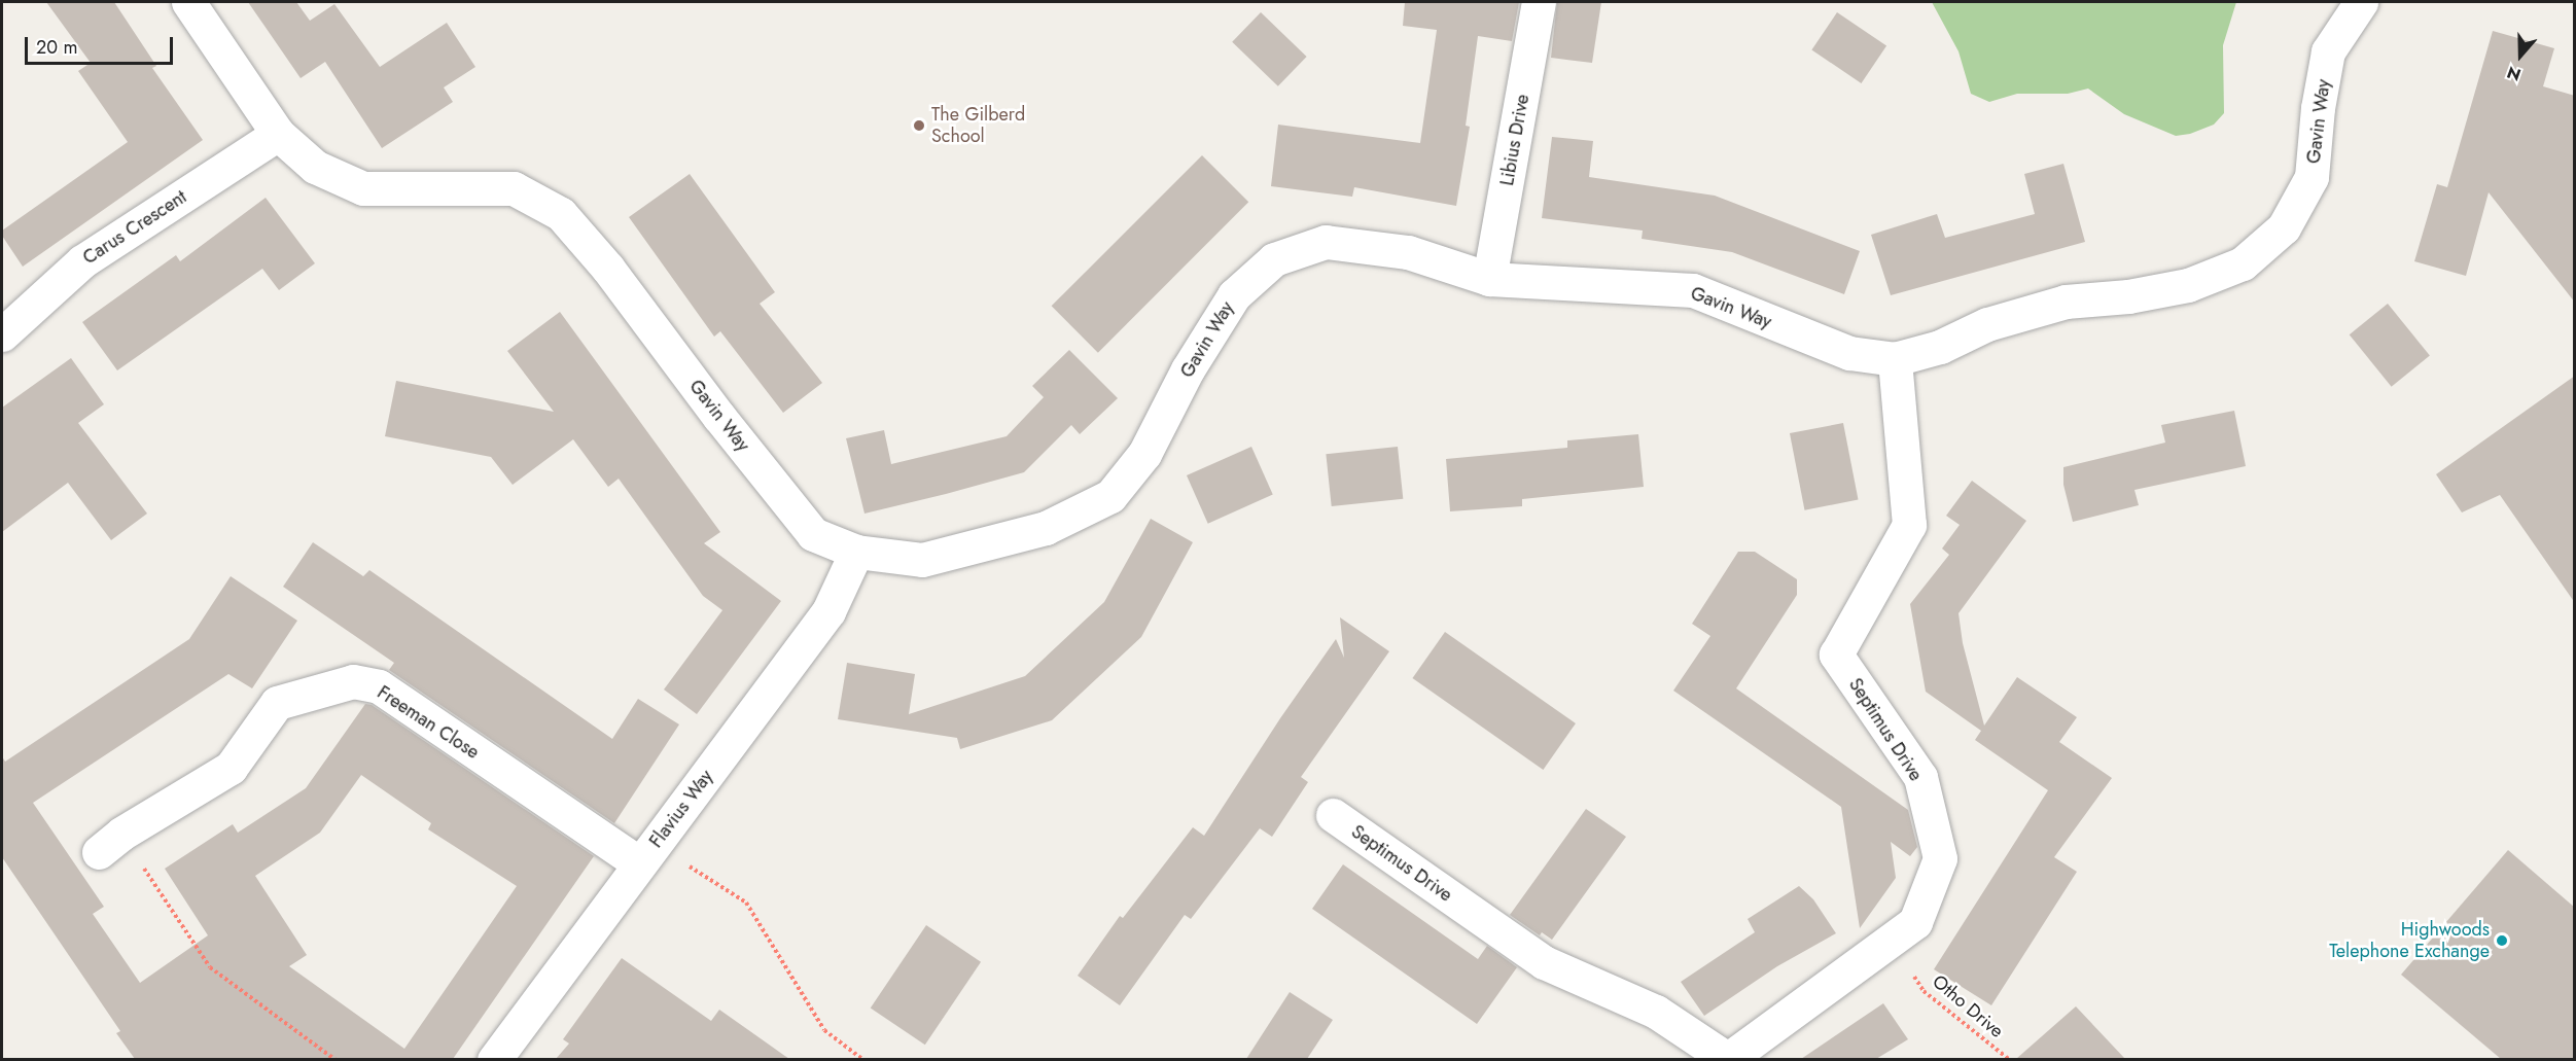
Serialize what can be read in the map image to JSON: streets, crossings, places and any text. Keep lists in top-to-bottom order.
{
  "streets": {
    "street": [
      "Gavin Way",
      "Libius Drive",
      "Carus Crescent",
      "Freeman Close",
      "Septimus Drive",
      "Flavius Way"
    ],
    "path": ["Otho Drive"]
  },
  "crossings": [
    ["Gavin Way", "Libius Drive"],
    ["Gavin Way", "Carus Crescent"],
    ["Gavin Way", "Septimus Drive"],
    ["Gavin Way", "Flavius Way"],
    ["Freeman Close", "Flavius Way"],
    ["Septimus Drive", "Otho Drive"]
  ],
  "places": ["The Gilberd School", "Highwoods Telephone Exchange"],
  "scale_bar": "20 m",
  "north": "bottom"
}
